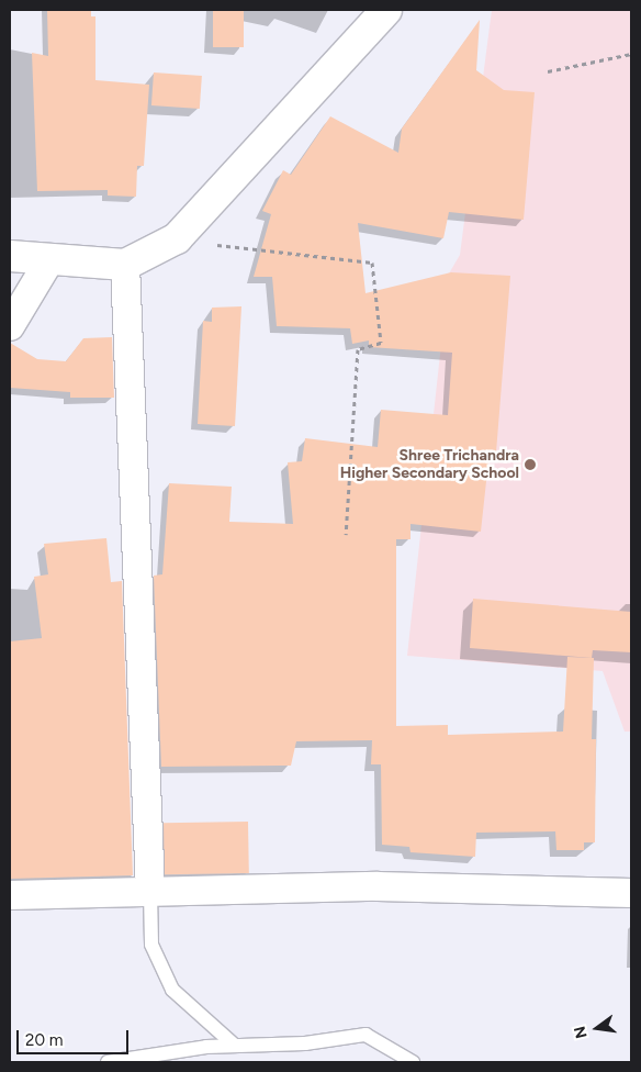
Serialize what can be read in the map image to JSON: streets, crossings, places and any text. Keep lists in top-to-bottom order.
{
  "places": ["Shree Trichandra Higher Secondary School"],
  "scale_bar": "20 m",
  "north": "left"
}
